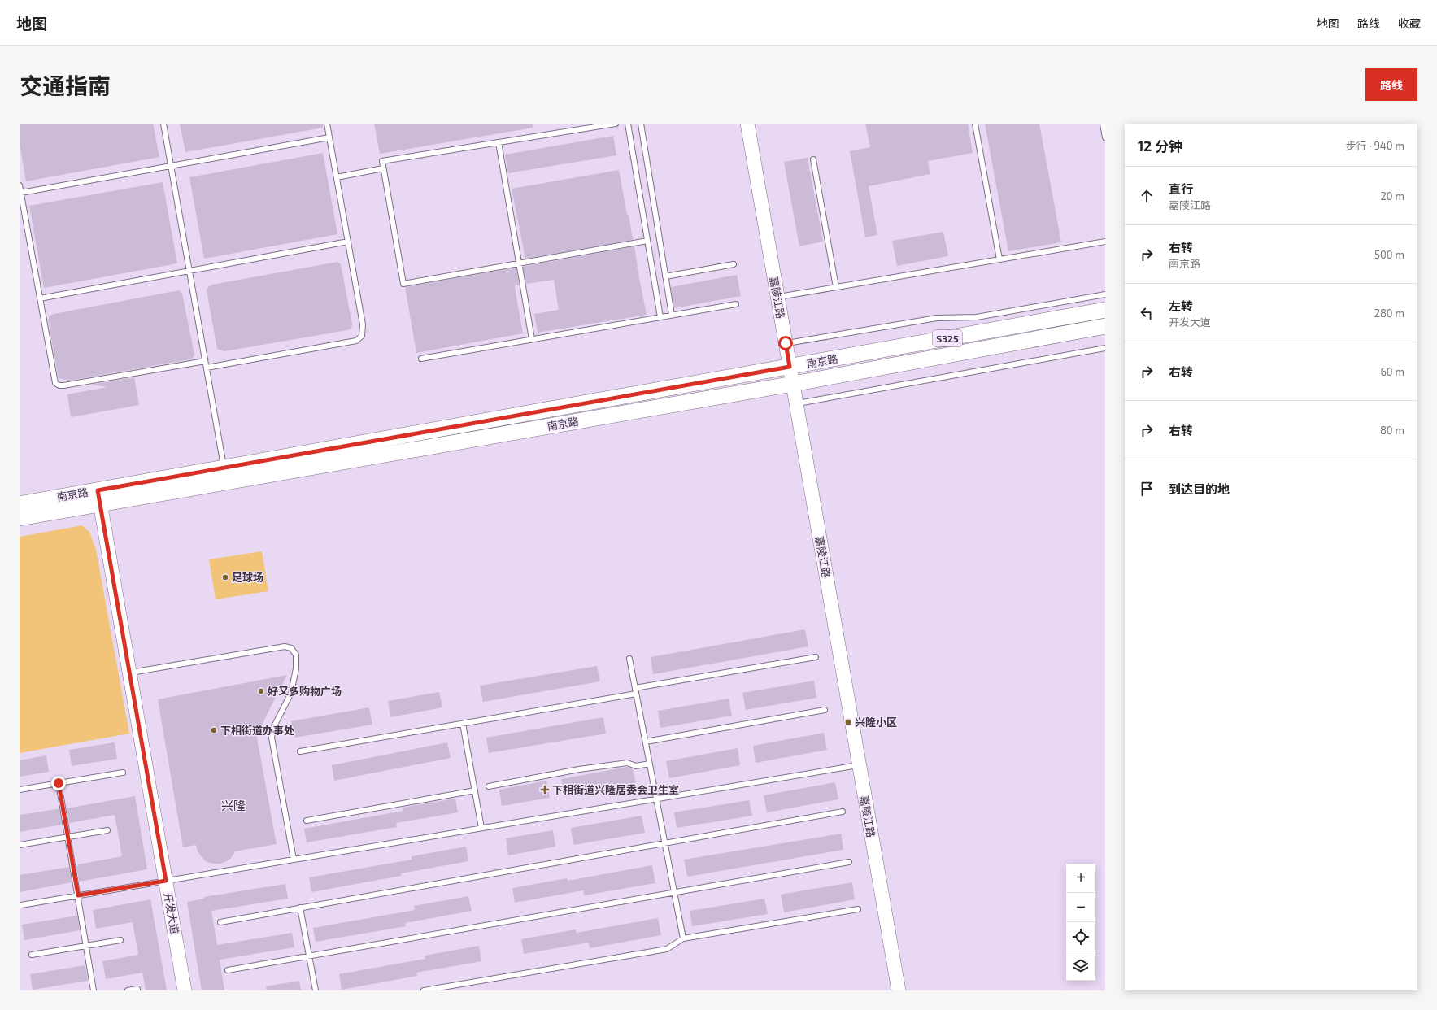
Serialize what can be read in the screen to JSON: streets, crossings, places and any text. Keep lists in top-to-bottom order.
{
  "streets": {
    "main road": ["S325", "南京路"],
    "street": ["嘉陵江路", "开发大道"]
  },
  "crossings": [
    ["嘉陵江路", "南京路"],
    ["南京路", "开发大道"]
  ],
  "districts": ["兴隆"],
  "places": {
    "other": ["足球场", "好又多购物广场", "下相街道办事处"],
    "transit": ["兴隆小区"],
    "health": ["下相街道兴隆居委会卫生室"]
  },
  "page": {
    "header": "地图",
    "nav": ["地图", "路线", "收藏"],
    "title": "交通指南",
    "buttons": "路线",
    "heading": ["12 分钟", "步行 · 940 m"],
    "list": [
      ["直行", "嘉陵江路", "20 m"],
      ["右转", "南京路", "500 m"],
      ["左转", "开发大道", "280 m"],
      ["右转", "60 m"],
      ["右转", "80 m"],
      "到达目的地"
    ],
    "map_buttons": ["+", "−"]
  }
}
